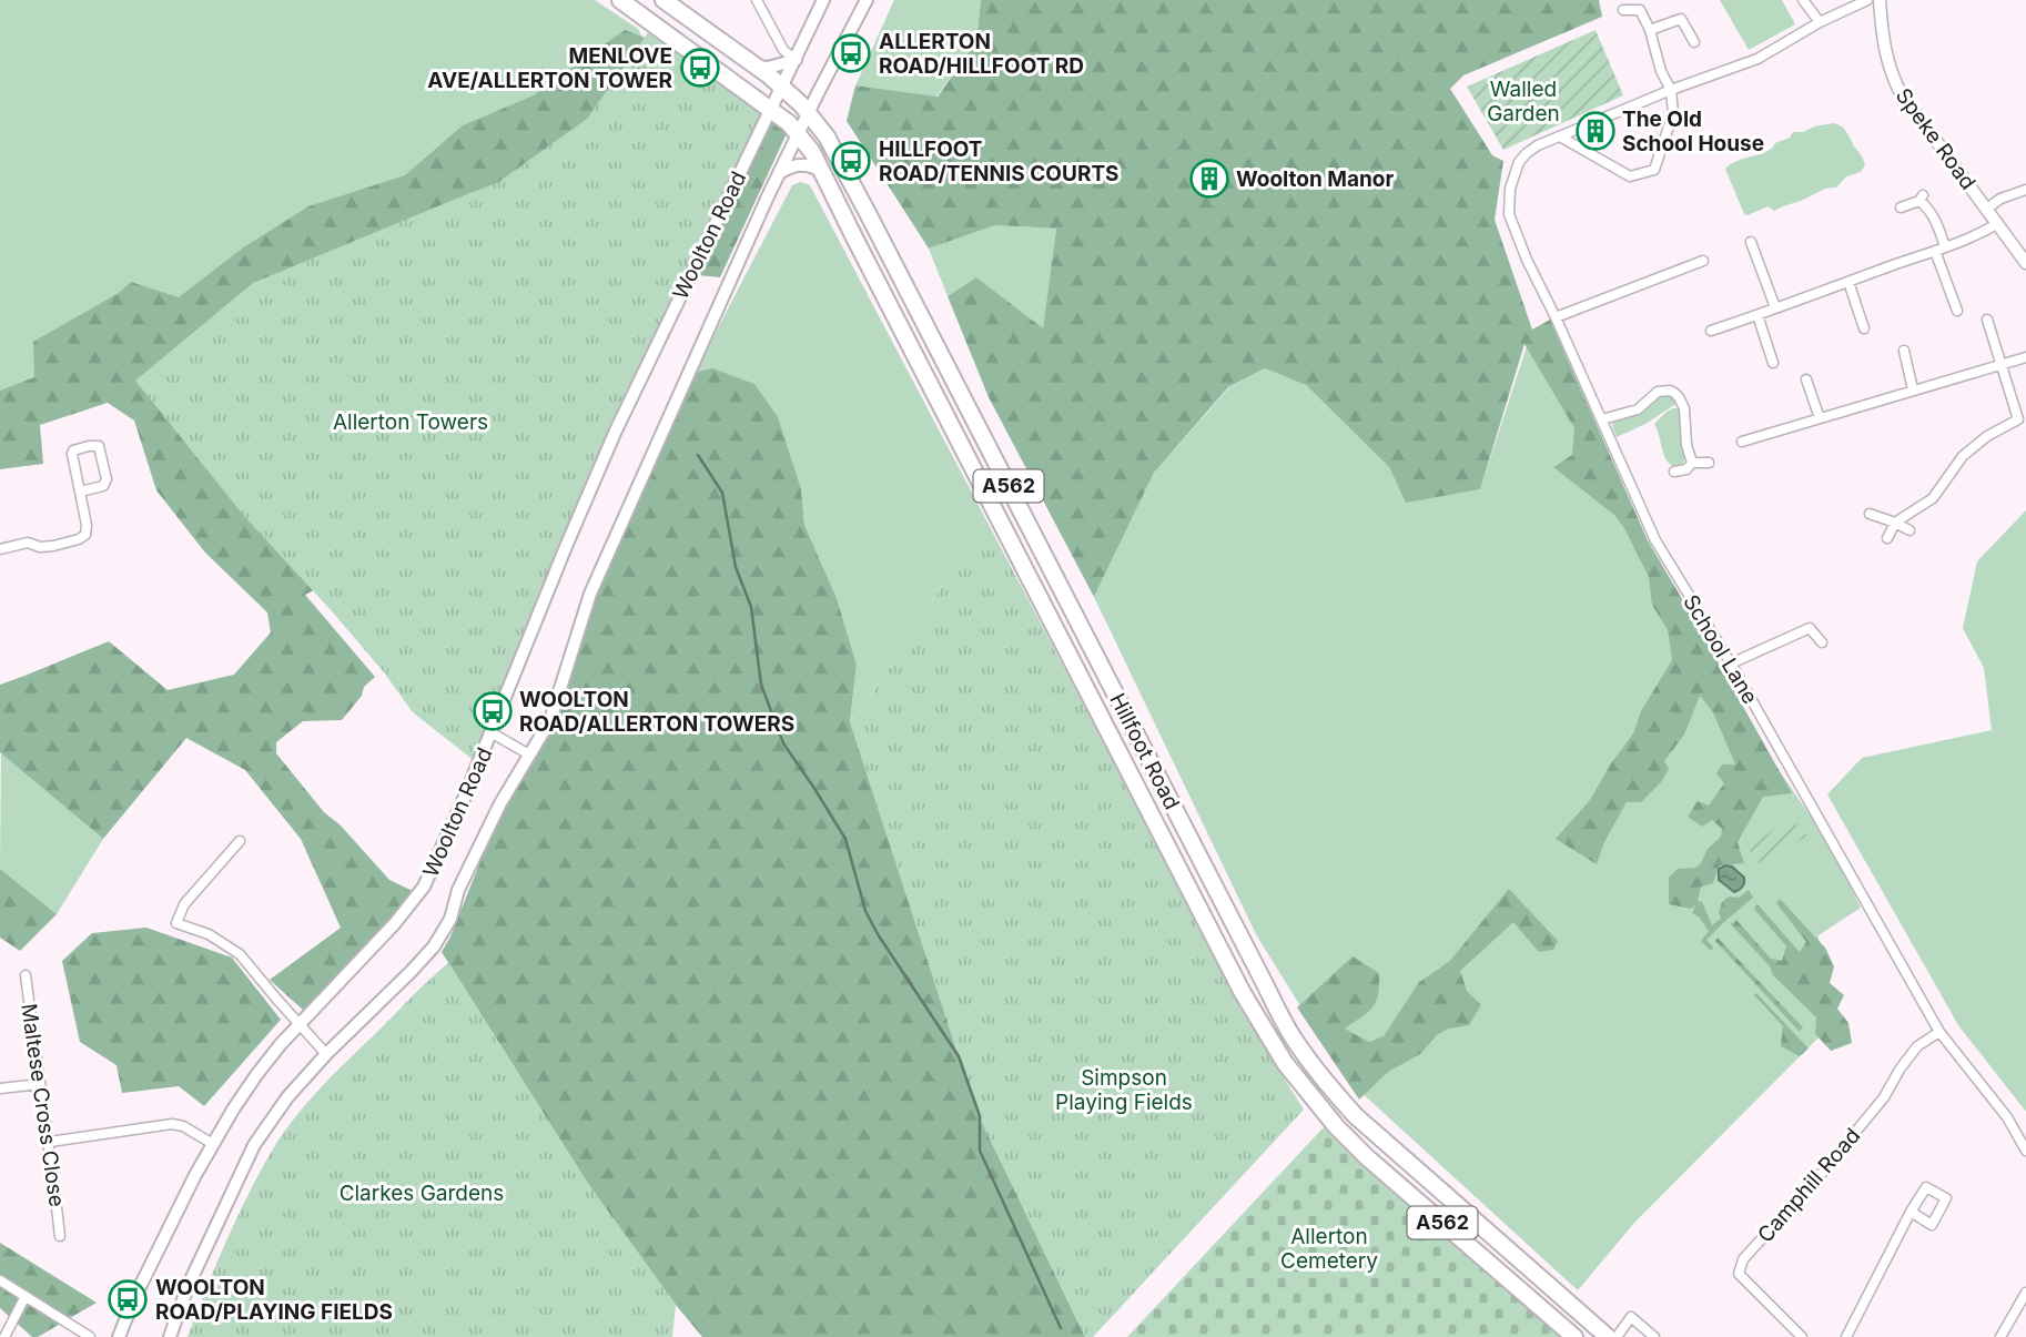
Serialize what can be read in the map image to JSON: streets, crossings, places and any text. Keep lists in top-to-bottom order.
{
  "streets": {
    "highway": ["A562", "Hillfoot Road"],
    "main road": ["Woolton Road"],
    "street": [
      "Speke Road",
      "School Lane",
      "Maltese Cross Close",
      "Camphill Road"
    ]
  },
  "crossings": [
    ["Woolton Road", "A562"],
    ["Woolton Road", "Hillfoot Road"],
    ["A562", "Hillfoot Road"],
    ["School Lane", "Camphill Road"]
  ],
  "parks": [
    "Walled Garden",
    "Allerton Towers",
    "Simpson Playing Fields",
    "Clarkes Gardens",
    "Allerton Cemetery"
  ],
  "places": {
    "bus stop": [
      "ALLERTON ROAD/HILLFOOT RD",
      "MENLOVE AVE/ALLERTON TOWER",
      "HILLFOOT ROAD/TENNIS COURTS",
      "WOOLTON ROAD/ALLERTON TOWERS",
      "WOOLTON ROAD/PLAYING FIELDS"
    ],
    "building": ["The Old School House", "Woolton Manor"]
  }
}
